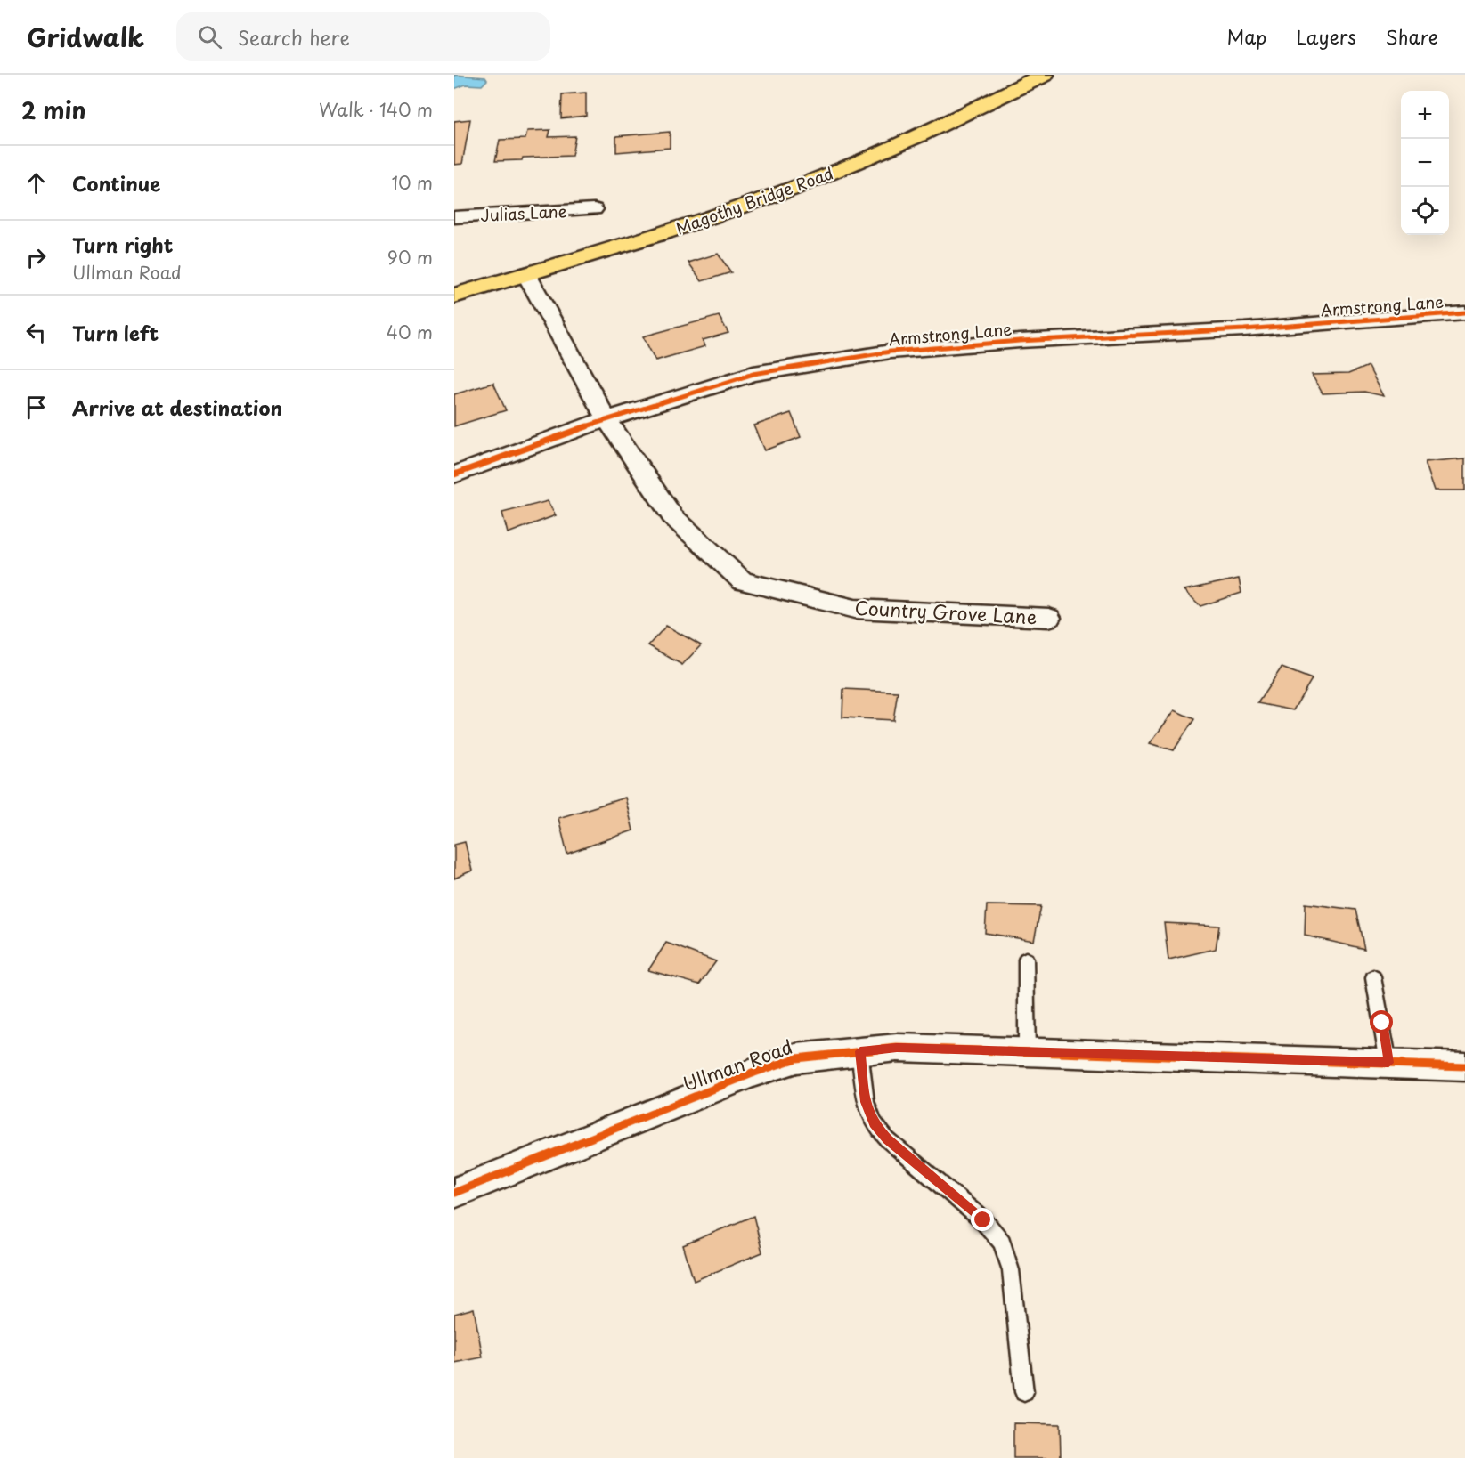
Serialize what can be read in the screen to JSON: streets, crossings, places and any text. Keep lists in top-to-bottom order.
{
  "streets": {
    "main road": ["Magothy Bridge Road"],
    "street": [
      "Julias Lane",
      "Armstrong Lane",
      "Country Grove Lane",
      "Ullman Road"
    ]
  },
  "crossings": [
    ["Magothy Bridge Road", "Country Grove Lane"],
    ["Armstrong Lane", "Country Grove Lane"]
  ],
  "page": {
    "header": "Gridwalk",
    "search": "Search here",
    "nav": ["Map", "Layers", "Share"],
    "heading": ["2 min", "Walk · 140 m"],
    "map_buttons": ["+", "−"],
    "list": [
      ["Continue", "10 m"],
      ["Turn right", "Ullman Road", "90 m"],
      ["Turn left", "40 m"],
      "Arrive at destination"
    ]
  }
}
